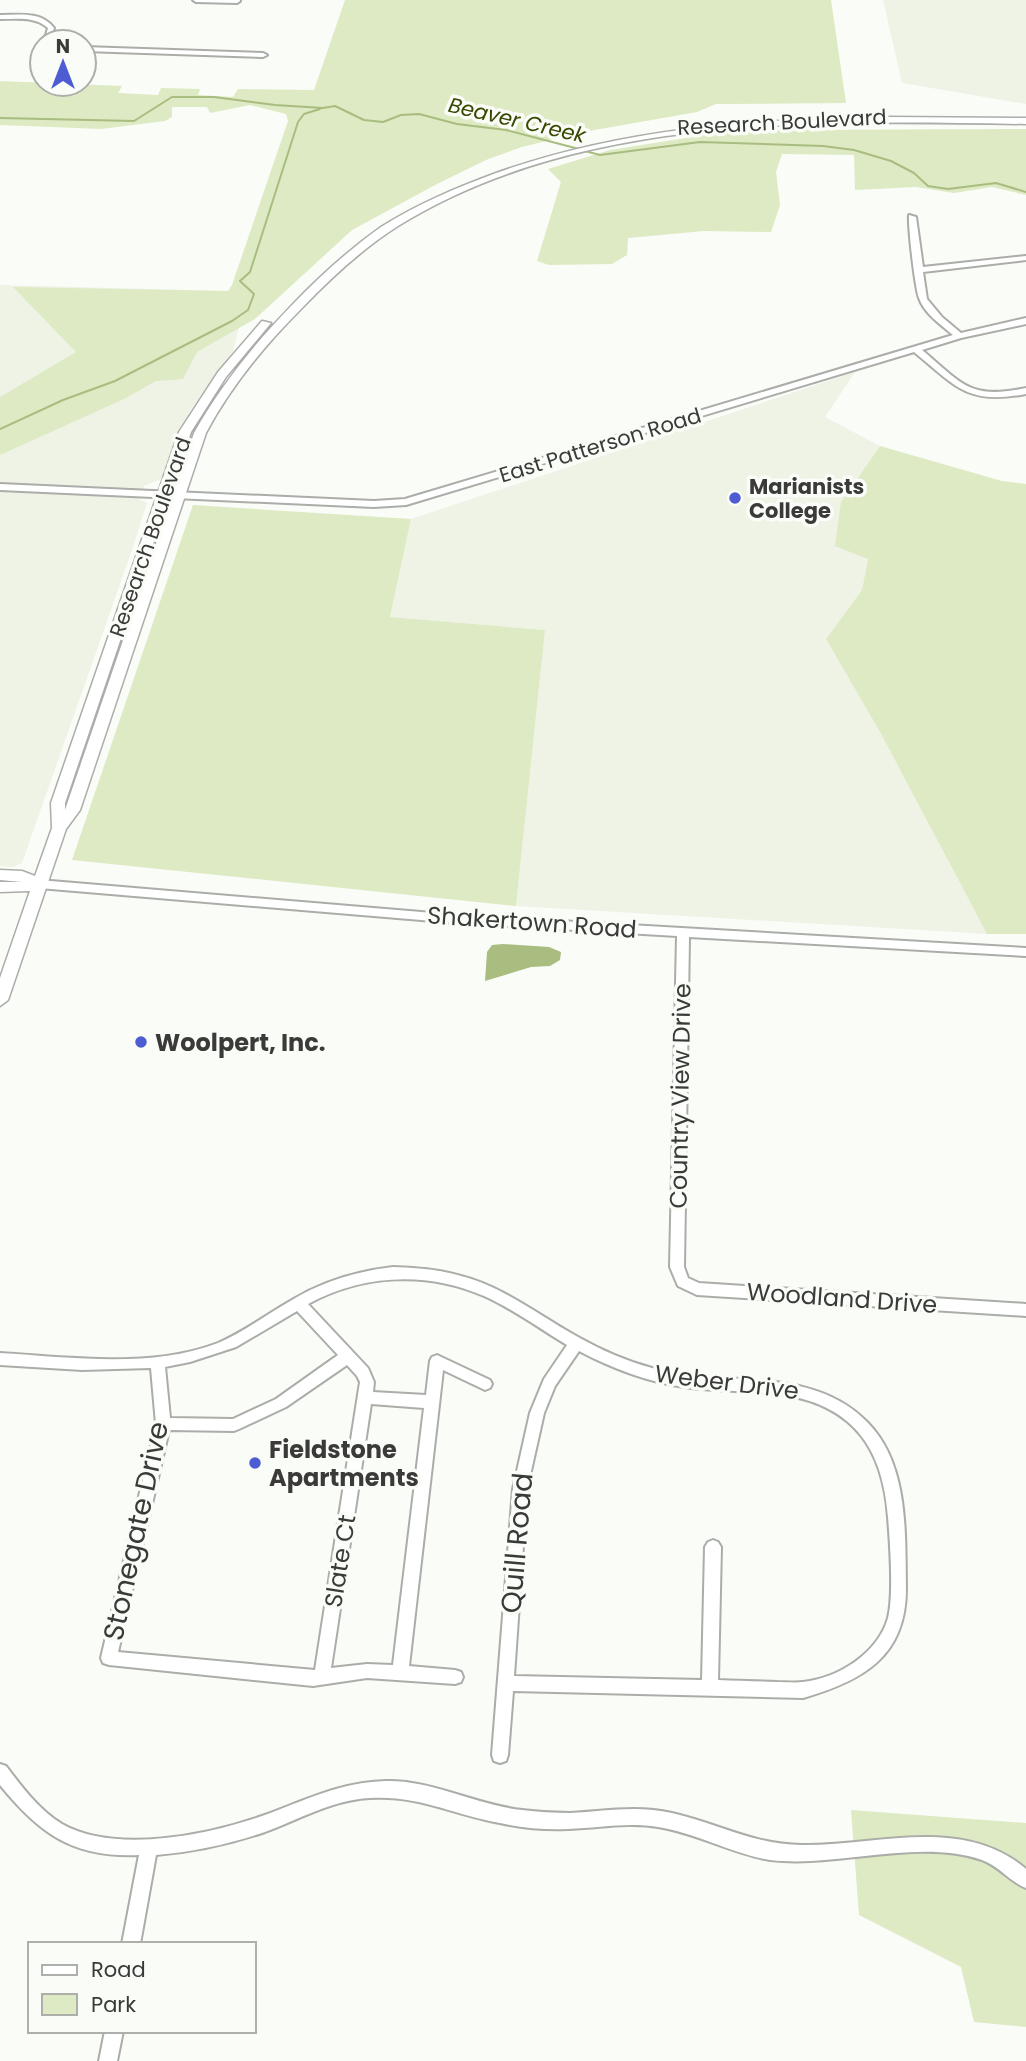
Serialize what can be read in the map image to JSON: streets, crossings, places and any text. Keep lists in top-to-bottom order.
{
  "streets": {
    "main road": ["Research Boulevard"],
    "street": [
      "East Patterson Road",
      "Shakertown Road",
      "Country View Drive",
      "Woodland Drive",
      "Weber Drive",
      "Stonegate Drive",
      "Quill Road",
      "Slate Ct"
    ]
  },
  "crossings": [
    ["Research Boulevard", "East Patterson Road"],
    ["Research Boulevard", "Shakertown Road"],
    ["Shakertown Road", "Country View Drive"],
    ["Country View Drive", "Woodland Drive"],
    ["Weber Drive", "Stonegate Drive"],
    ["Weber Drive", "Quill Road"],
    ["Weber Drive", "Slate Ct"],
    ["Stonegate Drive", "Slate Ct"]
  ],
  "water": ["Beaver Creek"],
  "places": ["Marianists College", "Woolpert, Inc.", "Fieldstone Apartments"],
  "legend": ["Road", "Park"],
  "north": "top"
}
